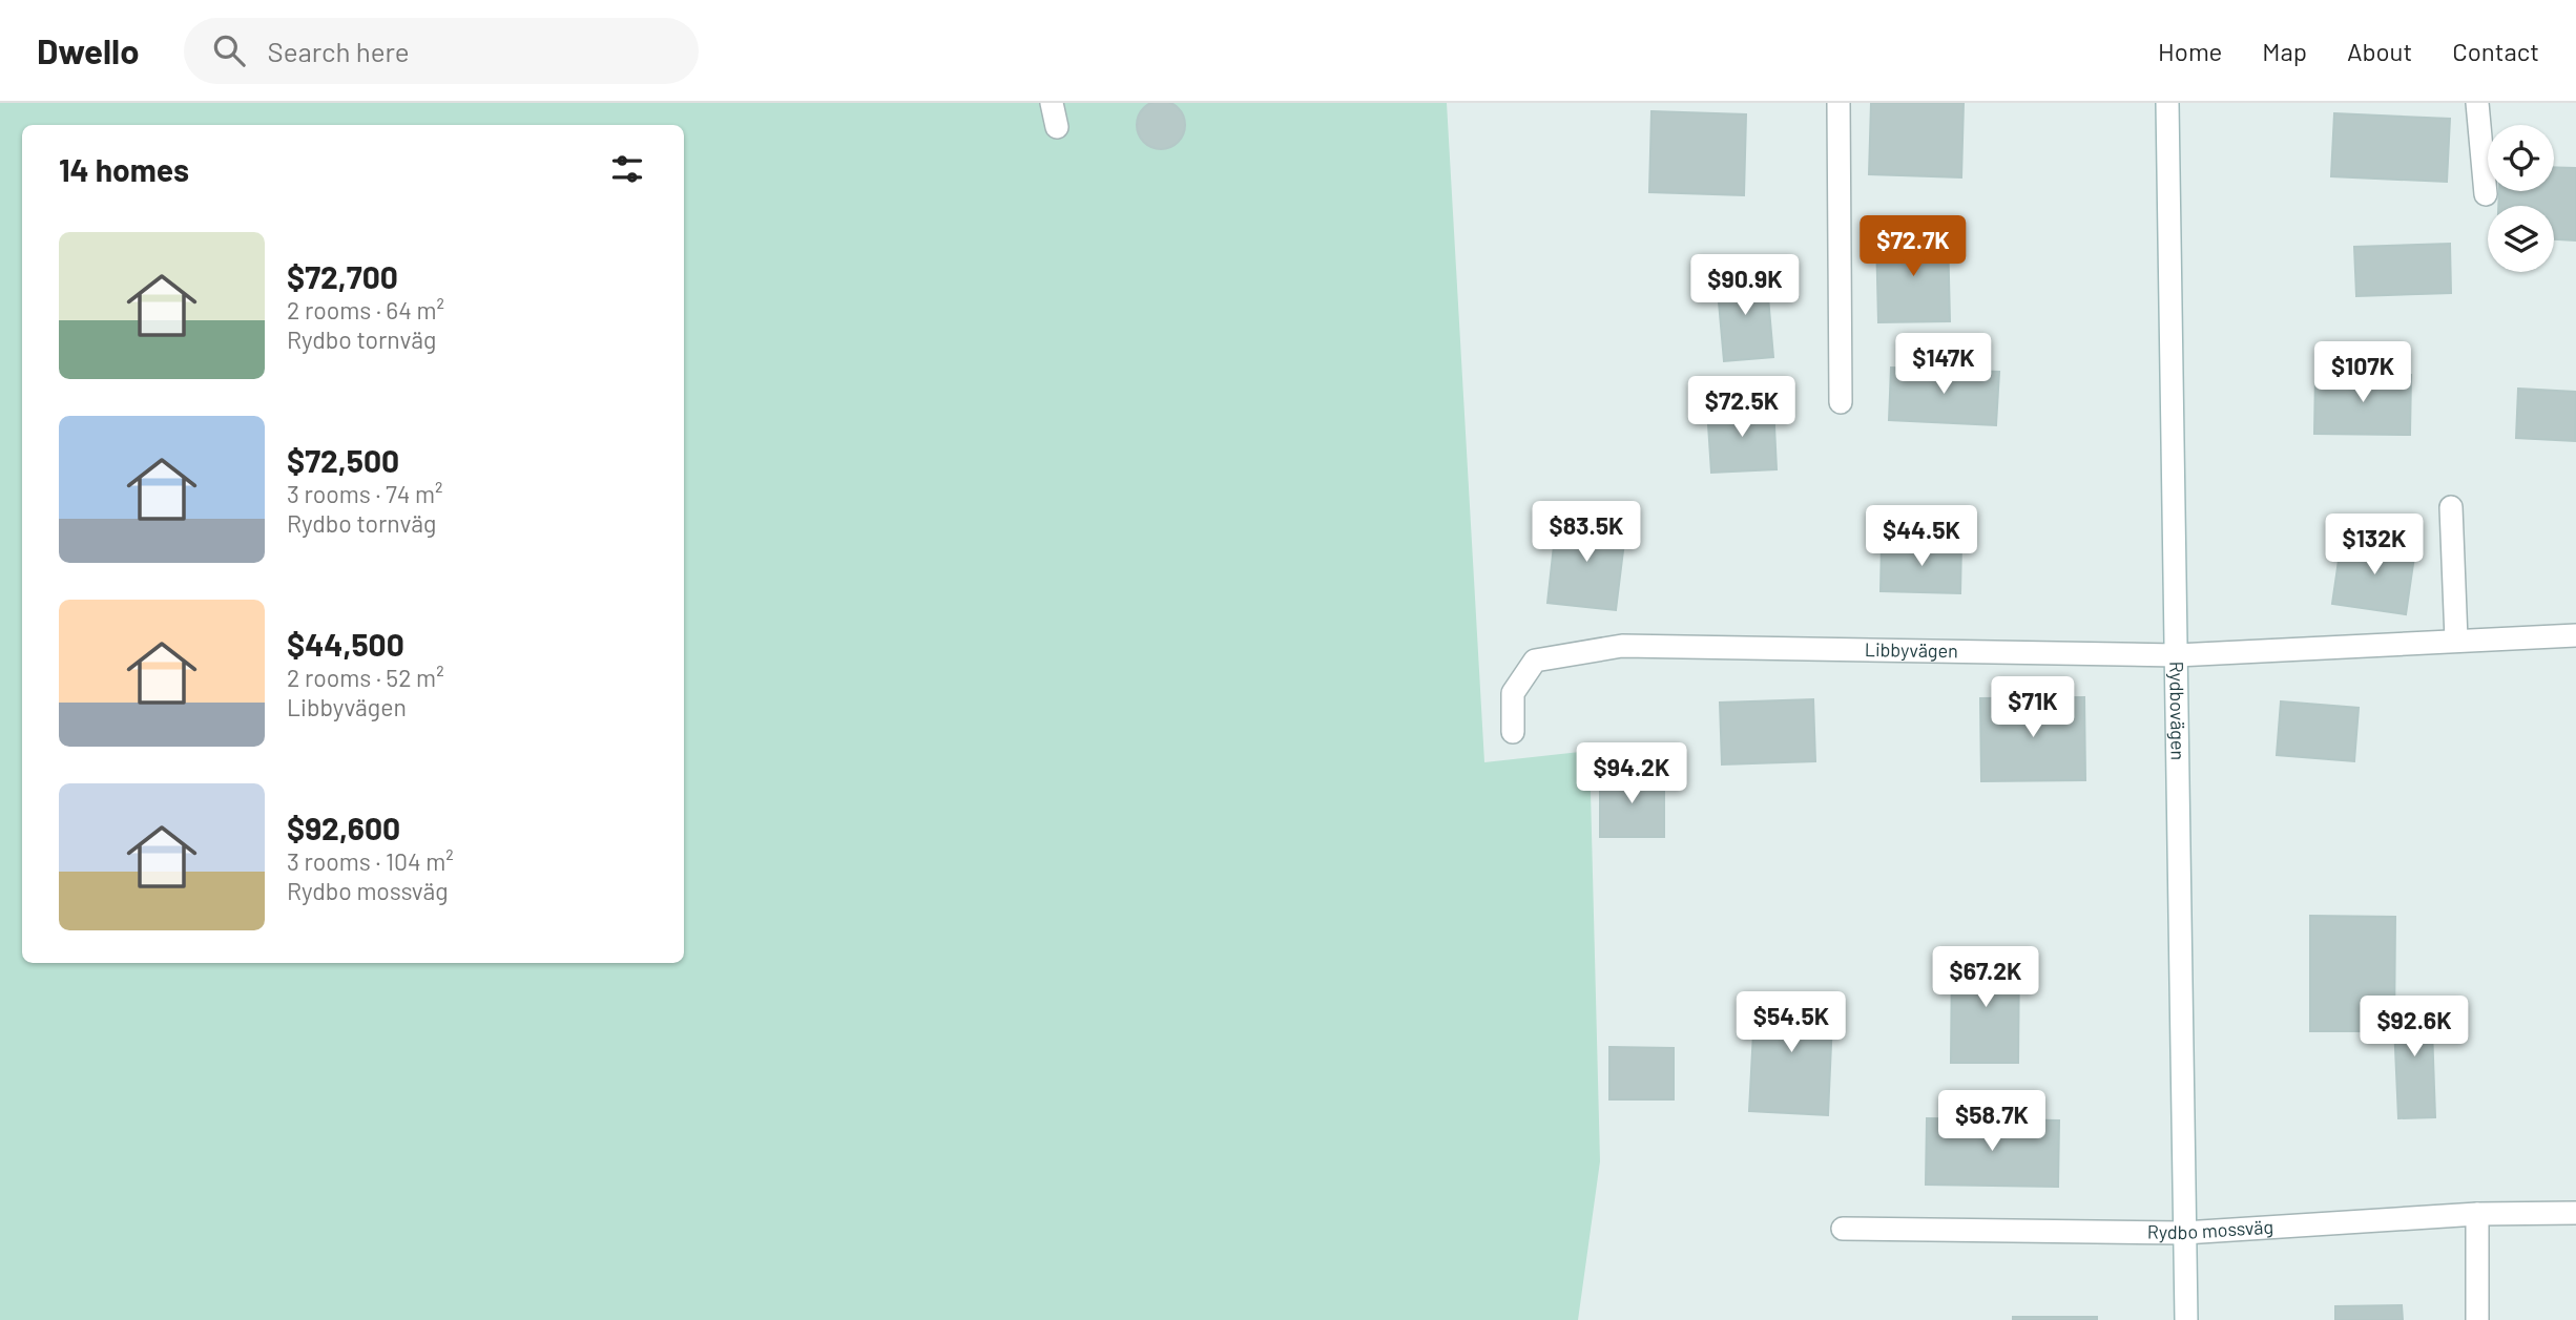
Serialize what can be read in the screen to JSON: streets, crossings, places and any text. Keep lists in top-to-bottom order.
{
  "streets": {
    "street": ["Libbyvägen", "Rydbovägen", "Rydbo mossväg"]
  },
  "crossings": [
    ["Libbyvägen", "Rydbovägen"],
    ["Rydbovägen", "Rydbo mossväg"]
  ],
  "page": {
    "header": "Dwello",
    "search": "Search here",
    "nav": [
      "Home",
      "Map",
      "About",
      "Contact"
    ],
    "heading": "14 homes",
    "list": [
      {
        "name": "$72,700",
        "note": "2 rooms · 64 m² · Rydbo tornväg"
      },
      {
        "name": "$72,500",
        "note": "3 rooms · 74 m² · Rydbo tornväg"
      },
      {
        "name": "$44,500",
        "note": "2 rooms · 52 m² · Libbyvägen"
      },
      {
        "name": "$92,600",
        "note": "3 rooms · 104 m² · Rydbo mossväg"
      }
    ],
    "price": [
      "$72.7K",
      "$90.9K",
      "$147K",
      "$107K",
      "$72.5K",
      "$83.5K",
      "$44.5K",
      "$132K",
      "$71K",
      "$94.2K",
      "$67.2K",
      "$54.5K",
      "$92.6K",
      "$58.7K"
    ]
  }
}
